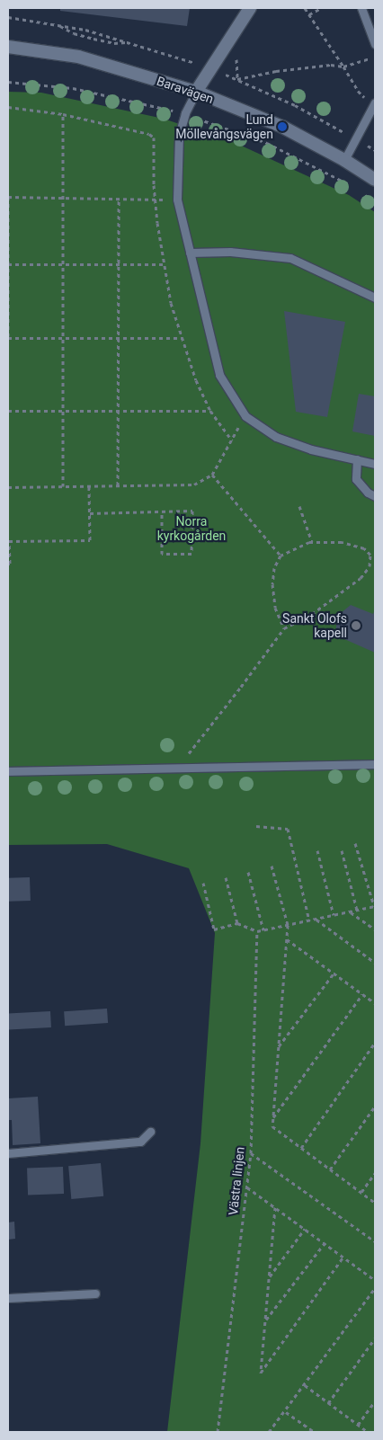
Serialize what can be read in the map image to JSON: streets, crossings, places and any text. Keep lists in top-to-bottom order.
{
  "streets": {
    "street": ["Baravägen"],
    "path": ["Västra linjen"]
  },
  "parks": ["Norra kyrkogården"],
  "places": ["Lund Möllevångsvägen", "Sankt Olofs kapell"]
}
